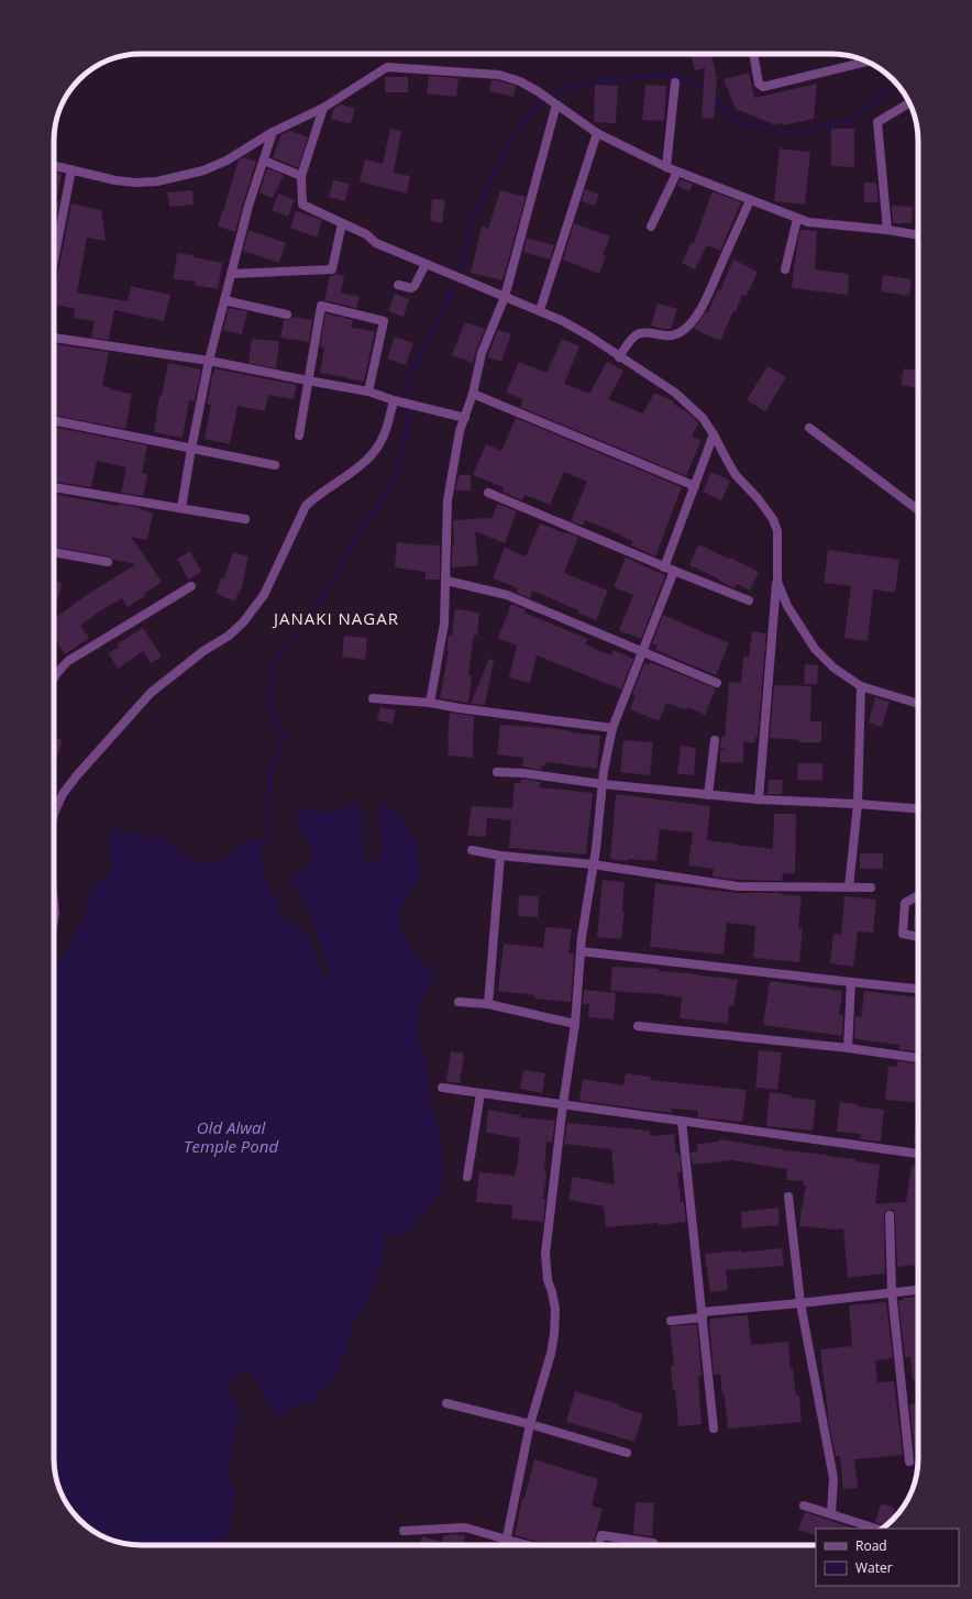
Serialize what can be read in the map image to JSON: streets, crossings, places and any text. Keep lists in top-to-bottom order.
{
  "districts": ["JANAKI NAGAR"],
  "water": ["Old Alwal Temple Pond"],
  "legend": ["Road", "Water"]
}
